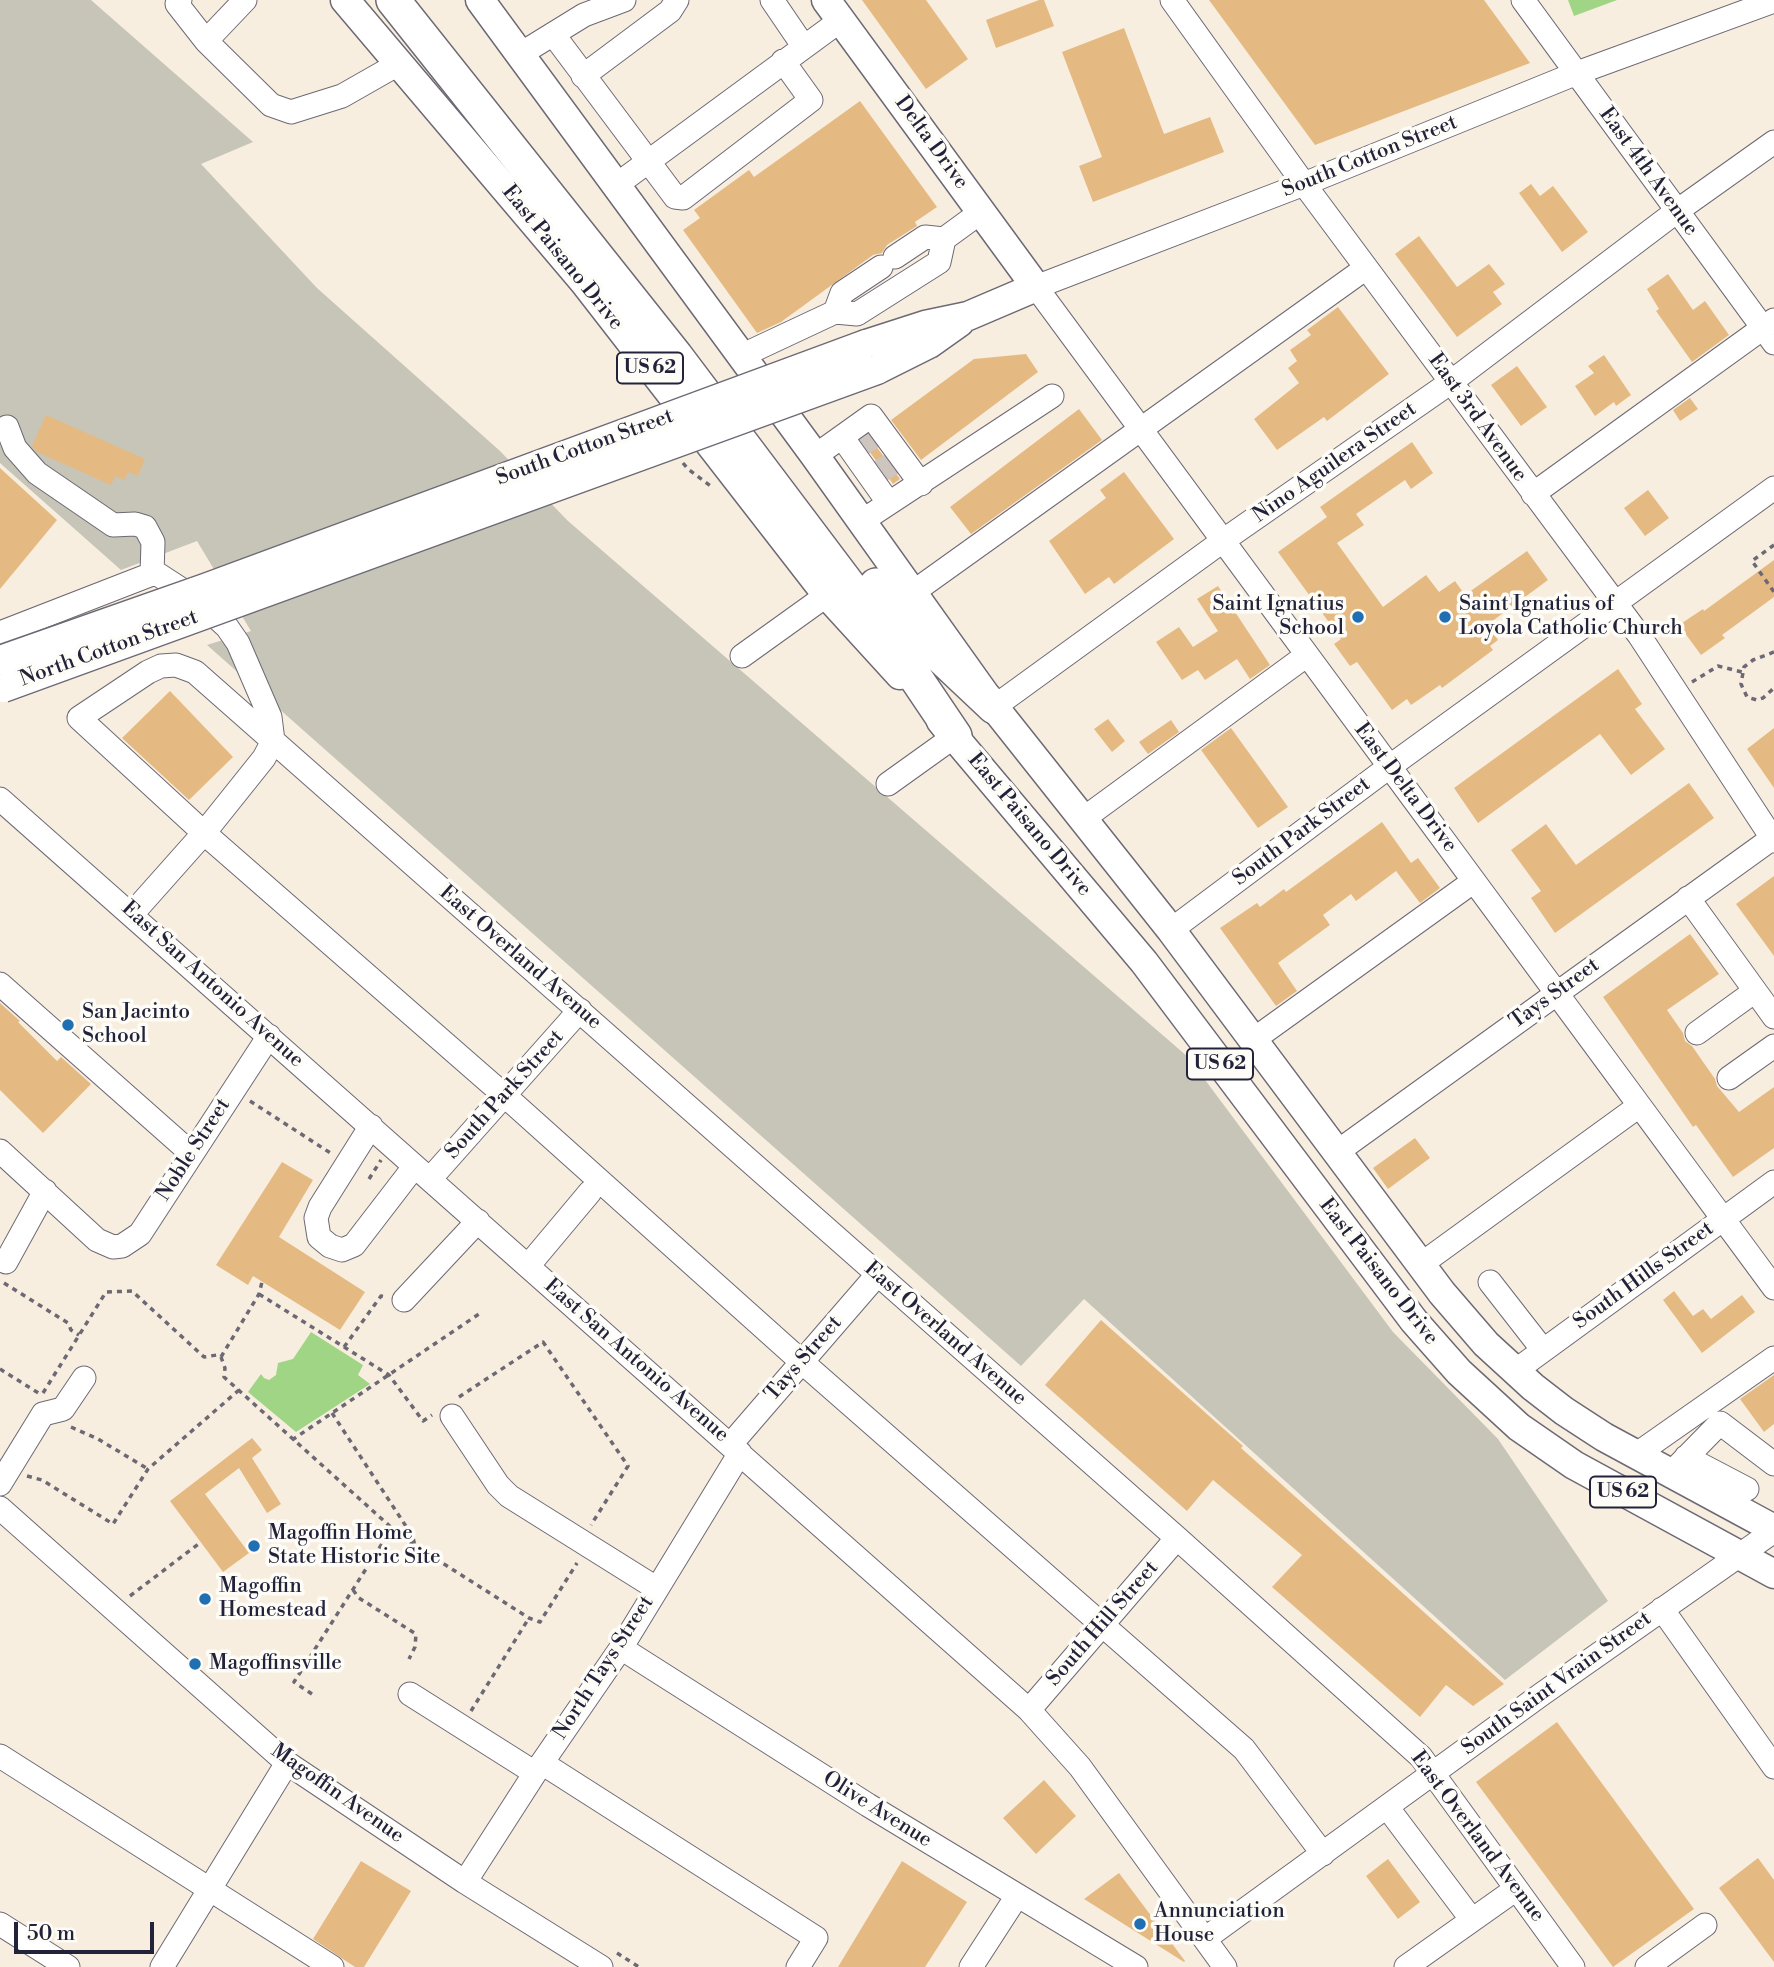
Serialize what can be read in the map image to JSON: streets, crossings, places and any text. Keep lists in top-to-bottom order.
{
  "streets": {
    "main road": [
      "Delta Drive",
      "South Cotton Street",
      "East Paisano Drive",
      "US 62",
      "North Cotton Street"
    ],
    "street": [
      "East 4th Avenue",
      "East 3rd Avenue",
      "Nino Aguilera Street",
      "East Delta Drive",
      "South Park Street",
      "East Overland Avenue",
      "East San Antonio Avenue",
      "Tays Street",
      "Noble Street",
      "South Hills Street",
      "South Hill Street",
      "North Tays Street",
      "South Saint Vrain Street",
      "Magoffin Avenue",
      "Olive Avenue"
    ]
  },
  "crossings": [
    ["Delta Drive", "South Cotton Street"],
    ["Delta Drive", "East Delta Drive"],
    ["South Cotton Street", "East 4th Avenue"],
    ["South Cotton Street", "East 3rd Avenue"],
    ["South Cotton Street", "North Cotton Street"],
    ["South Cotton Street", "East Delta Drive"],
    ["East 4th Avenue", "Nino Aguilera Street"],
    ["East Paisano Drive", "Nino Aguilera Street"],
    ["East Paisano Drive", "South Park Street"],
    ["East Paisano Drive", "Tays Street"],
    ["East Paisano Drive", "South Hills Street"],
    ["East Paisano Drive", "South Saint Vrain Street"],
    ["East 3rd Avenue", "Nino Aguilera Street"],
    ["East 3rd Avenue", "South Park Street"],
    ["East 3rd Avenue", "Tays Street"],
    ["Nino Aguilera Street", "East Delta Drive"],
    ["East Delta Drive", "South Park Street"],
    ["East Delta Drive", "Tays Street"],
    ["East Delta Drive", "South Hills Street"],
    ["South Park Street", "East Overland Avenue"],
    ["South Park Street", "East San Antonio Avenue"],
    ["East Overland Avenue", "Tays Street"],
    ["East Overland Avenue", "South Hill Street"],
    ["East Overland Avenue", "South Saint Vrain Street"],
    ["East San Antonio Avenue", "Tays Street"],
    ["East San Antonio Avenue", "Noble Street"],
    ["East San Antonio Avenue", "South Hill Street"],
    ["East San Antonio Avenue", "North Tays Street"],
    ["East San Antonio Avenue", "South Saint Vrain Street"],
    ["Tays Street", "North Tays Street"],
    ["North Tays Street", "Magoffin Avenue"],
    ["North Tays Street", "Olive Avenue"]
  ],
  "places": [
    "Saint Ignatius School",
    "Saint Ignatius of Loyola Catholic Church",
    "San Jacinto School",
    "Magoffin Home State Historic Site",
    "Magoffin Homestead",
    "Magoffinsville",
    "Annunciation House"
  ],
  "scale_bar": "50 m"
}
